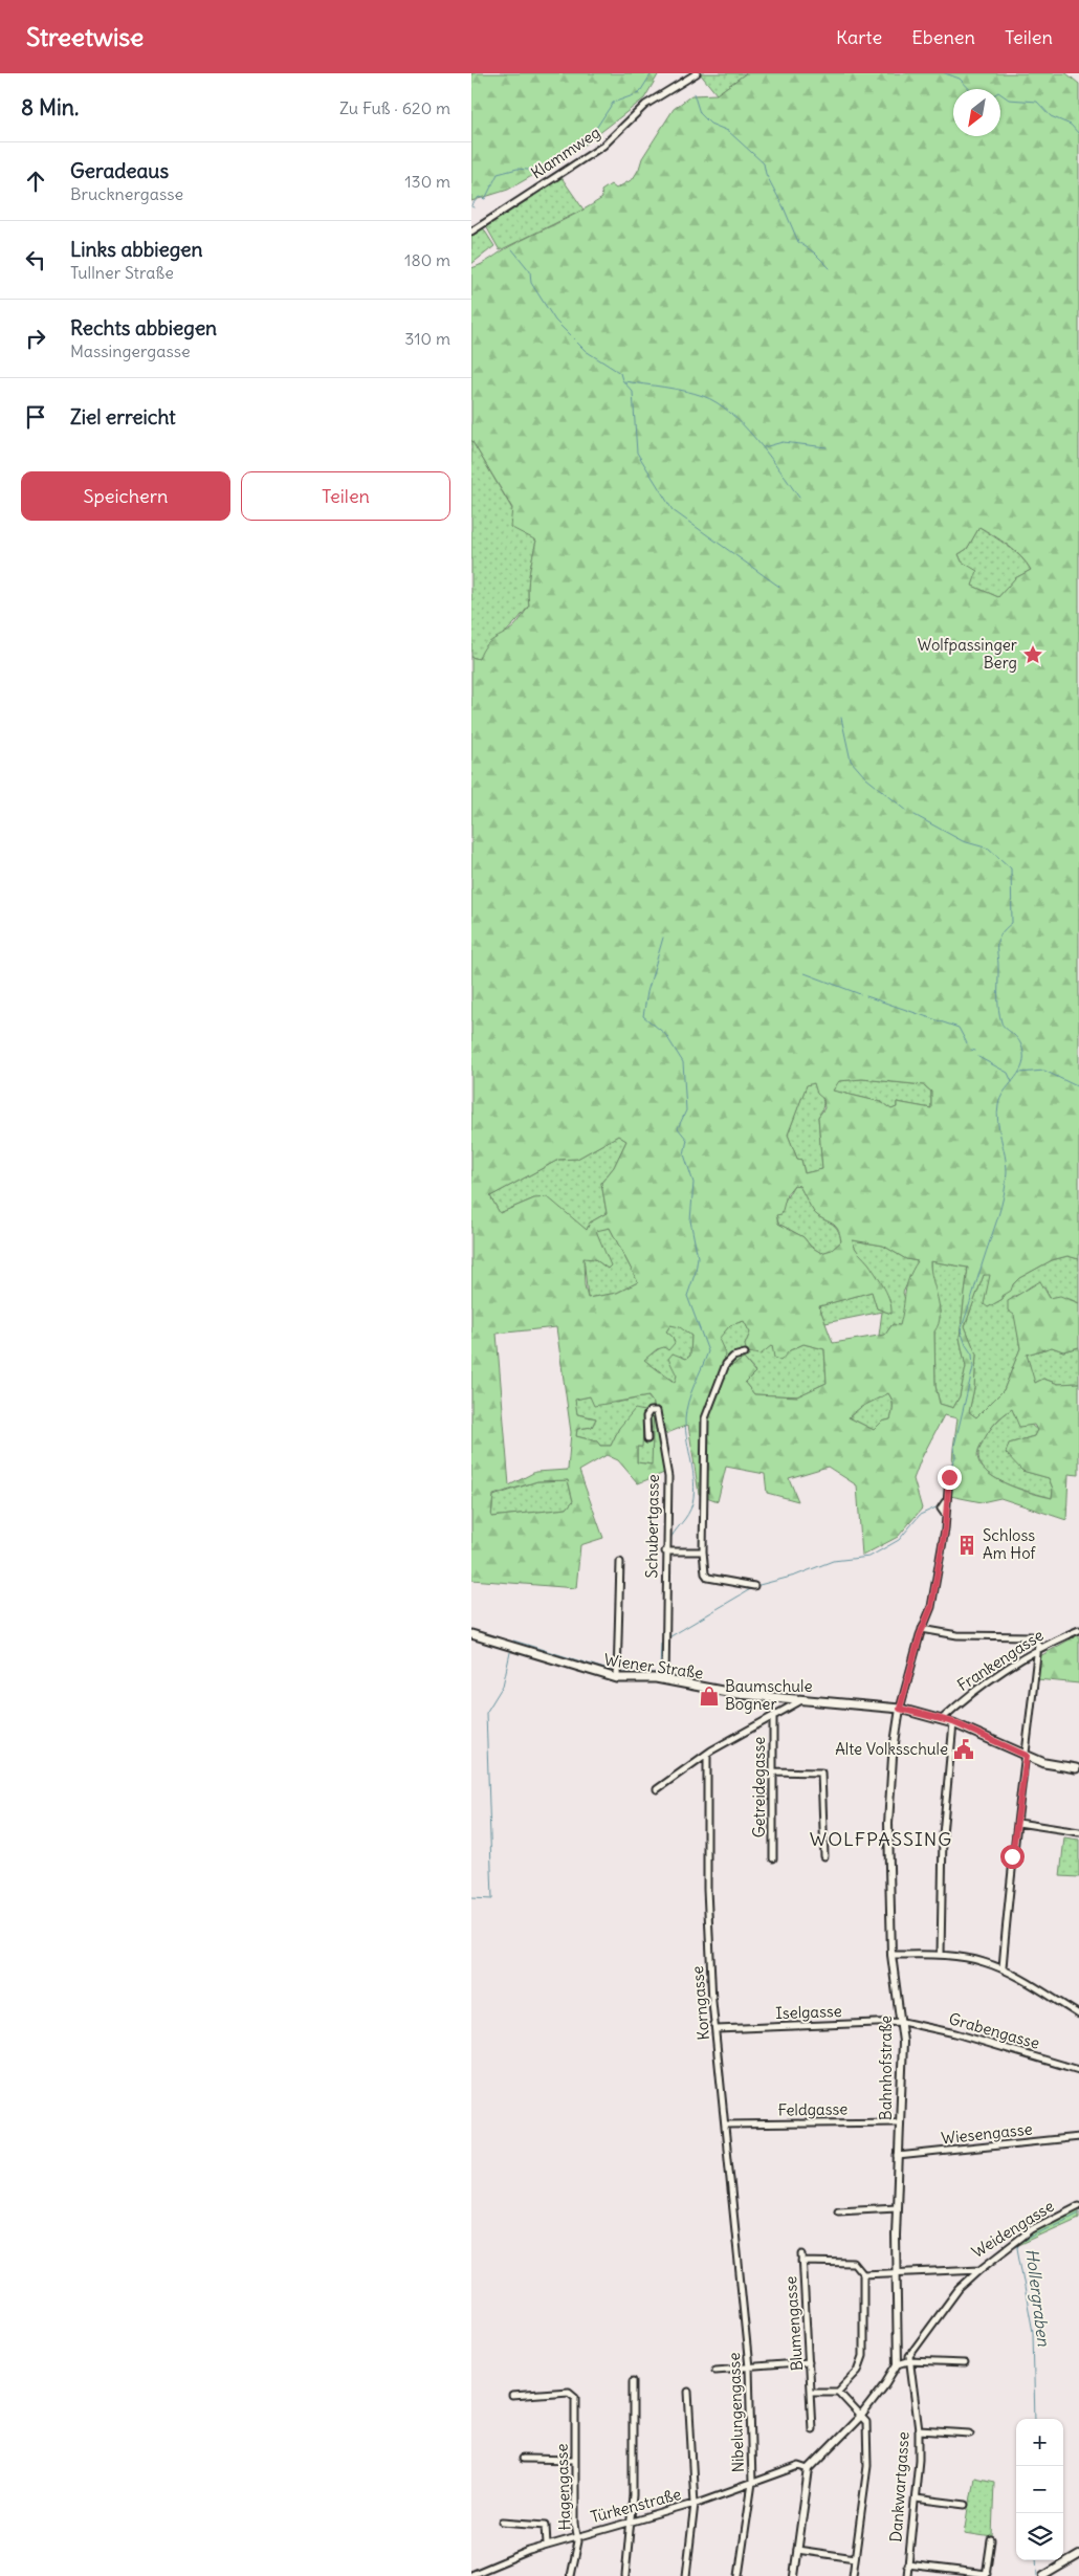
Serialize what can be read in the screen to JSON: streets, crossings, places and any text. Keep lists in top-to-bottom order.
{
  "streets": {
    "main road": ["Wiener Straße"],
    "street": [
      "Klammweg",
      "Schubertgasse",
      "Frankengasse",
      "Getreidegasse",
      "Korngasse",
      "Iselgasse",
      "Grabengasse",
      "Bahnhofstraße",
      "Feldgasse",
      "Wiesengasse",
      "Weidengasse",
      "Blumengasse",
      "Nibelungengasse",
      "Hagengasse",
      "Dankwartgasse",
      "Türkenstraße"
    ]
  },
  "crossings": [
    ["Schubertgasse", "Wiener Straße"],
    ["Frankengasse", "Wiener Straße"],
    ["Wiener Straße", "Bahnhofstraße"],
    ["Korngasse", "Iselgasse"],
    ["Korngasse", "Feldgasse"],
    ["Korngasse", "Nibelungengasse"],
    ["Iselgasse", "Grabengasse"],
    ["Iselgasse", "Bahnhofstraße"],
    ["Grabengasse", "Bahnhofstraße"],
    ["Bahnhofstraße", "Feldgasse"],
    ["Bahnhofstraße", "Wiesengasse"],
    ["Bahnhofstraße", "Weidengasse"],
    ["Nibelungengasse", "Türkenstraße"],
    ["Hagengasse", "Türkenstraße"]
  ],
  "districts": ["WOLFPASSING"],
  "water": ["Hollergraben"],
  "places": {
    "place": ["Wolfpassinger Berg"],
    "building": ["Schloss Am Hof"],
    "shop": ["Baumschule Bogner"],
    "public building": ["Alte Volksschule"]
  },
  "north": "bottom left",
  "page": {
    "header": "Streetwise",
    "nav": ["Karte", "Ebenen", "Teilen"],
    "heading": ["8 Min.", "Zu Fuß · 620 m"],
    "list": [
      ["Geradeaus", "Brucknergasse", "130 m"],
      ["Links abbiegen", "Tullner Straße", "180 m"],
      ["Rechts abbiegen", "Massingergasse", "310 m"],
      "Ziel erreicht"
    ],
    "buttons": ["Speichern", "Teilen"],
    "map_buttons": ["+", "−"]
  }
}
